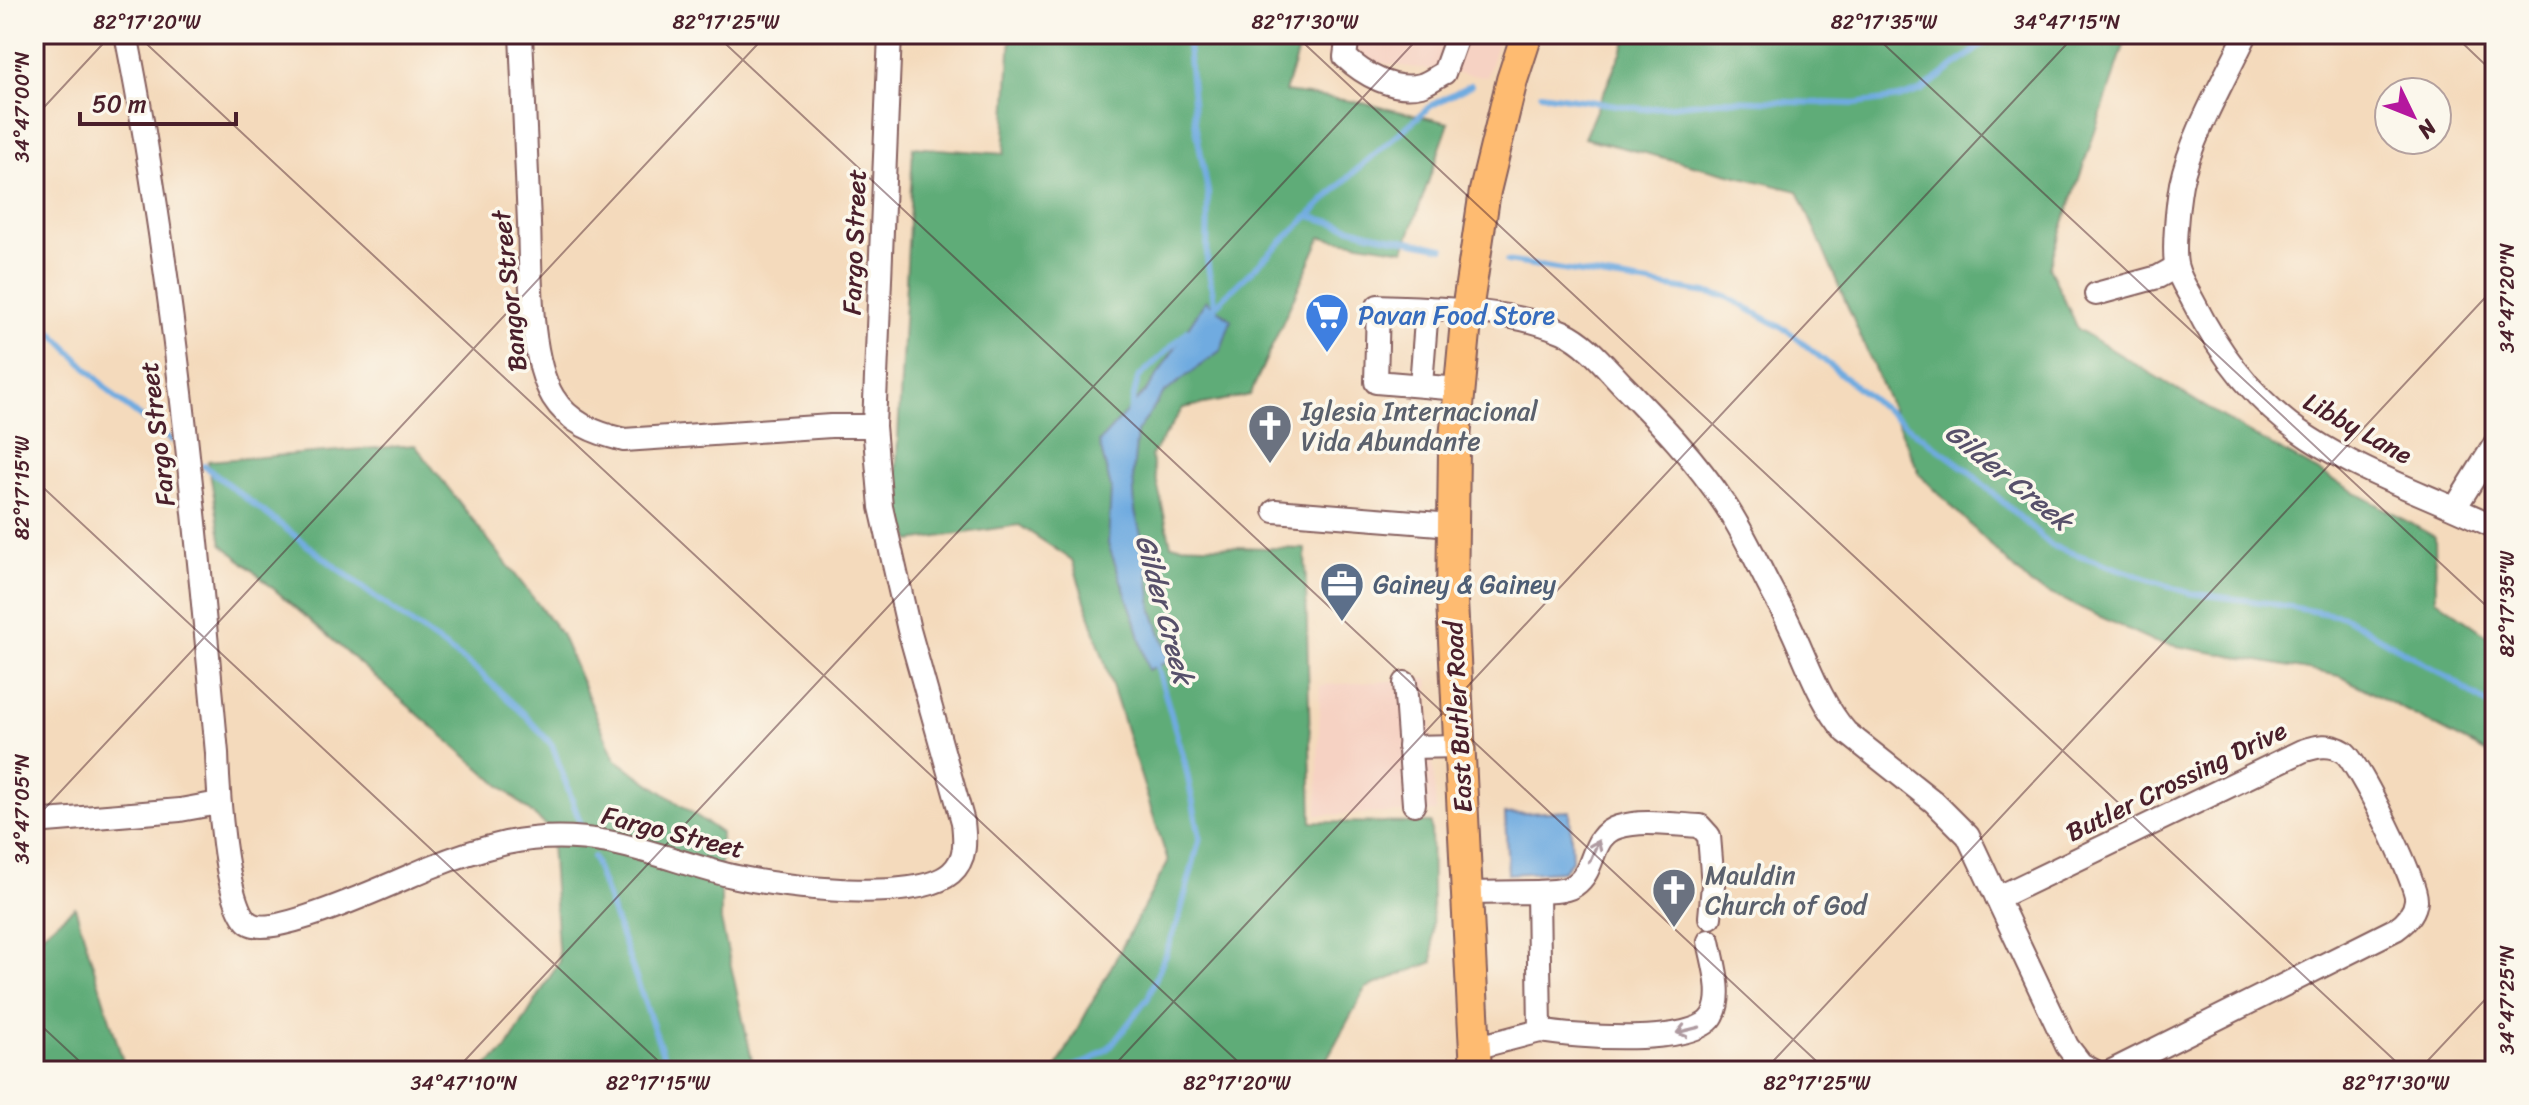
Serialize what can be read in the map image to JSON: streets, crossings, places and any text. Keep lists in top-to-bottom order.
{
  "streets": {
    "main road": ["East Butler Road"],
    "street": [
      "Fargo Street",
      "Bangor Street",
      "Libby Lane",
      "Butler Crossing Drive"
    ]
  },
  "crossings": [
    ["Fargo Street", "Bangor Street"]
  ],
  "water": ["Gilder Creek"],
  "places": {
    "supermarket": ["Pavan Food Store"],
    "church": ["Iglesia Internacional Vida Abundante", "Mauldin Church of God"],
    "office": ["Gainey & Gainey"]
  },
  "scale_bar": "50 m",
  "north": "bottom right",
  "coordinates": [
    "82°17'20\"W",
    "82°17'25\"W",
    "82°17'30\"W",
    "82°17'35\"W",
    "34°47'15\"N",
    "34°47'00\"N",
    "34°47'20\"N",
    "82°17'15\"W",
    "34°47'05\"N",
    "34°47'25\"N",
    "34°47'10\"N"
  ]
}
